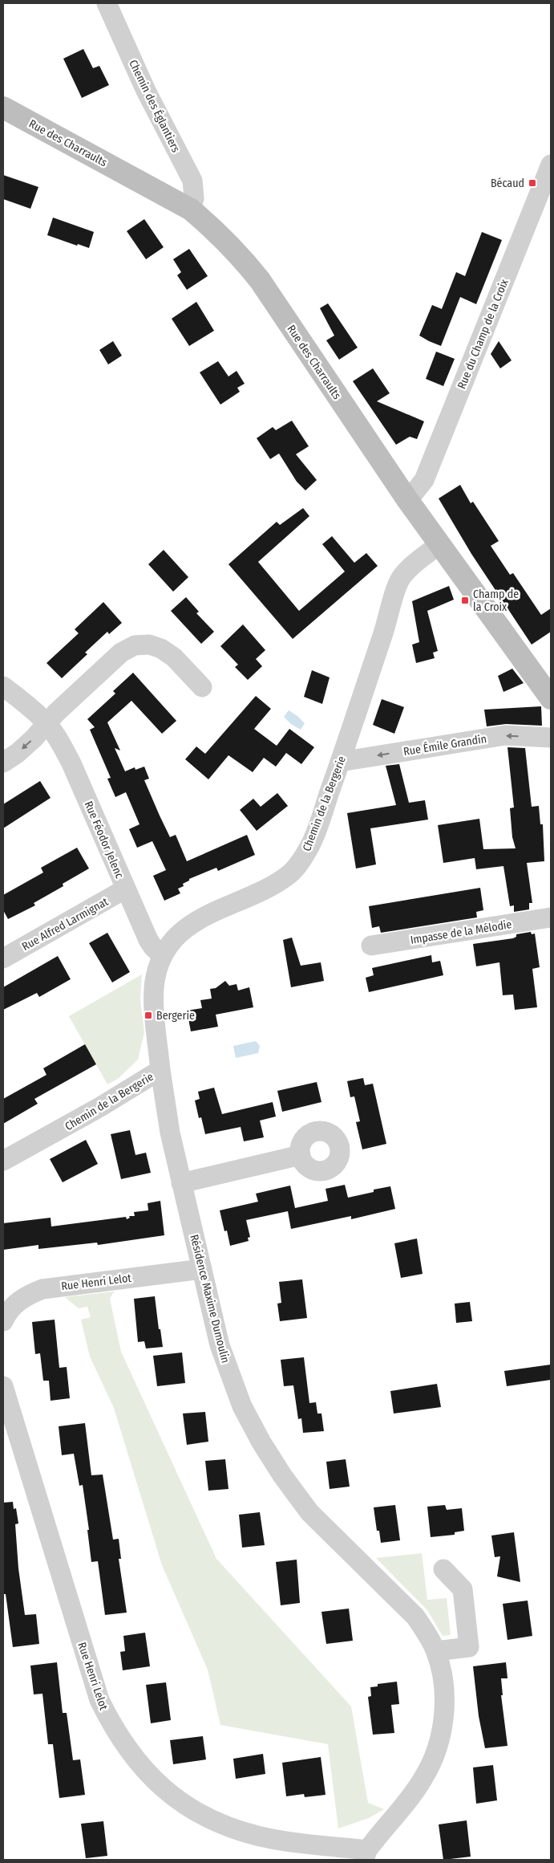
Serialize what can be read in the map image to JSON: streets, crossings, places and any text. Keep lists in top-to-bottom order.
{
  "streets": {
    "street": [
      "Chemin des Églantiers",
      "Rue des Charraults",
      "Rue du Champ de la Croix",
      "Rue Émile Grandin",
      "Chemin de la Bergerie",
      "Rue Féodor Jelenc",
      "Rue Alfred Larmignat",
      "Impasse de la Mélodie",
      "Rue Henri Lelot",
      "Résidence Maxime Dumoulin"
    ]
  },
  "crossings": [
    ["Chemin des Églantiers", "Rue des Charraults"],
    ["Rue des Charraults", "Rue du Champ de la Croix"],
    ["Rue des Charraults", "Chemin de la Bergerie"],
    ["Rue Émile Grandin", "Chemin de la Bergerie"],
    ["Chemin de la Bergerie", "Rue Féodor Jelenc"],
    ["Chemin de la Bergerie", "Résidence Maxime Dumoulin"],
    ["Rue Féodor Jelenc", "Rue Alfred Larmignat"],
    ["Rue Henri Lelot", "Résidence Maxime Dumoulin"]
  ],
  "one_way": ["Rue Émile Grandin"],
  "places": {
    "transit": ["Bécaud", "Champ de la Croix", "Bergerie"]
  }
}
